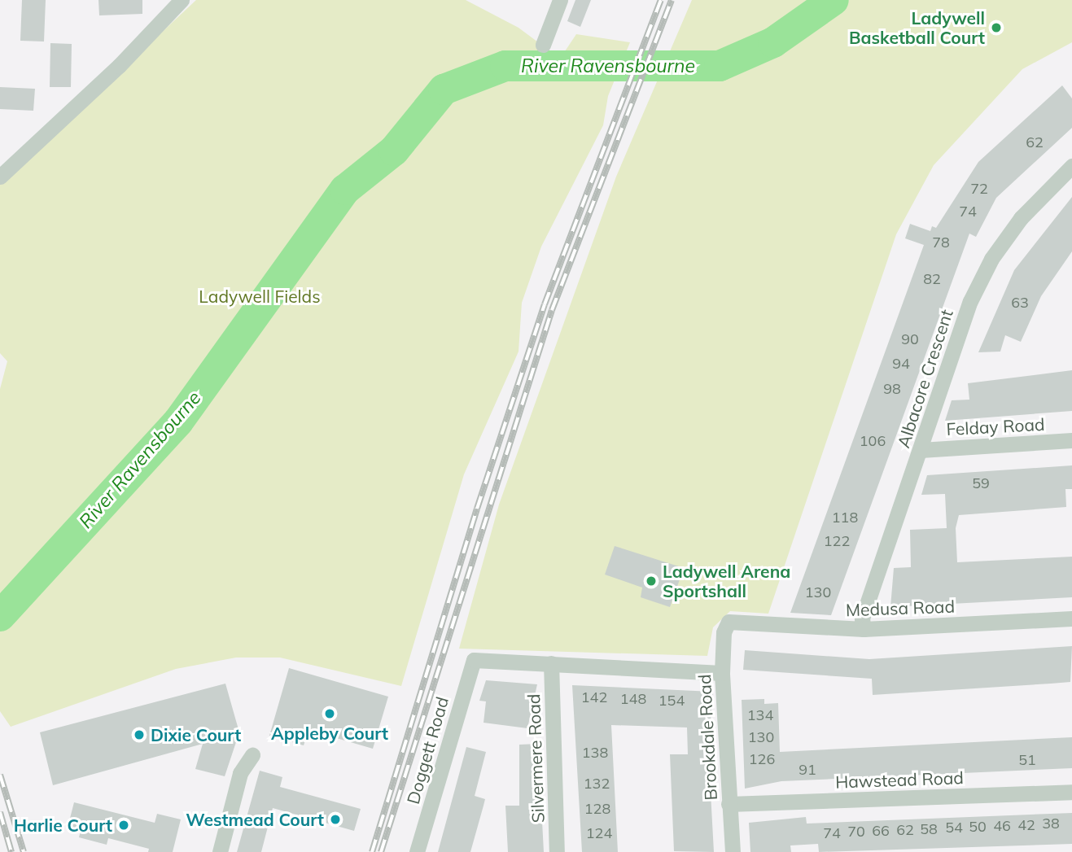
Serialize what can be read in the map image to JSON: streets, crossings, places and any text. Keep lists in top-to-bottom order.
{
  "streets": {
    "street": [
      "Albacore Crescent",
      "Felday Road",
      "Medusa Road",
      "Brookdale Road",
      "Doggett Road",
      "Silvermere Road",
      "Hawstead Road"
    ]
  },
  "crossings": [
    ["Albacore Crescent", "Felday Road"],
    ["Albacore Crescent", "Medusa Road"],
    ["Medusa Road", "Brookdale Road"],
    ["Brookdale Road", "Hawstead Road"],
    ["Doggett Road", "Silvermere Road"]
  ],
  "water": ["River Ravensbourne"],
  "parks": ["Ladywell Fields"],
  "places": [
    "Ladywell Basketball Court",
    "Ladywell Arena Sportshall",
    "Appleby Court",
    "Dixie Court",
    "Westmead Court",
    "Harlie Court"
  ],
  "house_numbers": [
    "62",
    "72",
    "74",
    "78",
    "82",
    "63",
    "90",
    "94",
    "98",
    "106",
    "59",
    "118",
    "122",
    "130",
    "142",
    "148",
    "154",
    "134",
    "130",
    "138",
    "126",
    "51",
    "91",
    "132",
    "128",
    "38",
    "42",
    "46",
    "50",
    "54",
    "58",
    "62",
    "66",
    "70",
    "124",
    "74"
  ]
}
